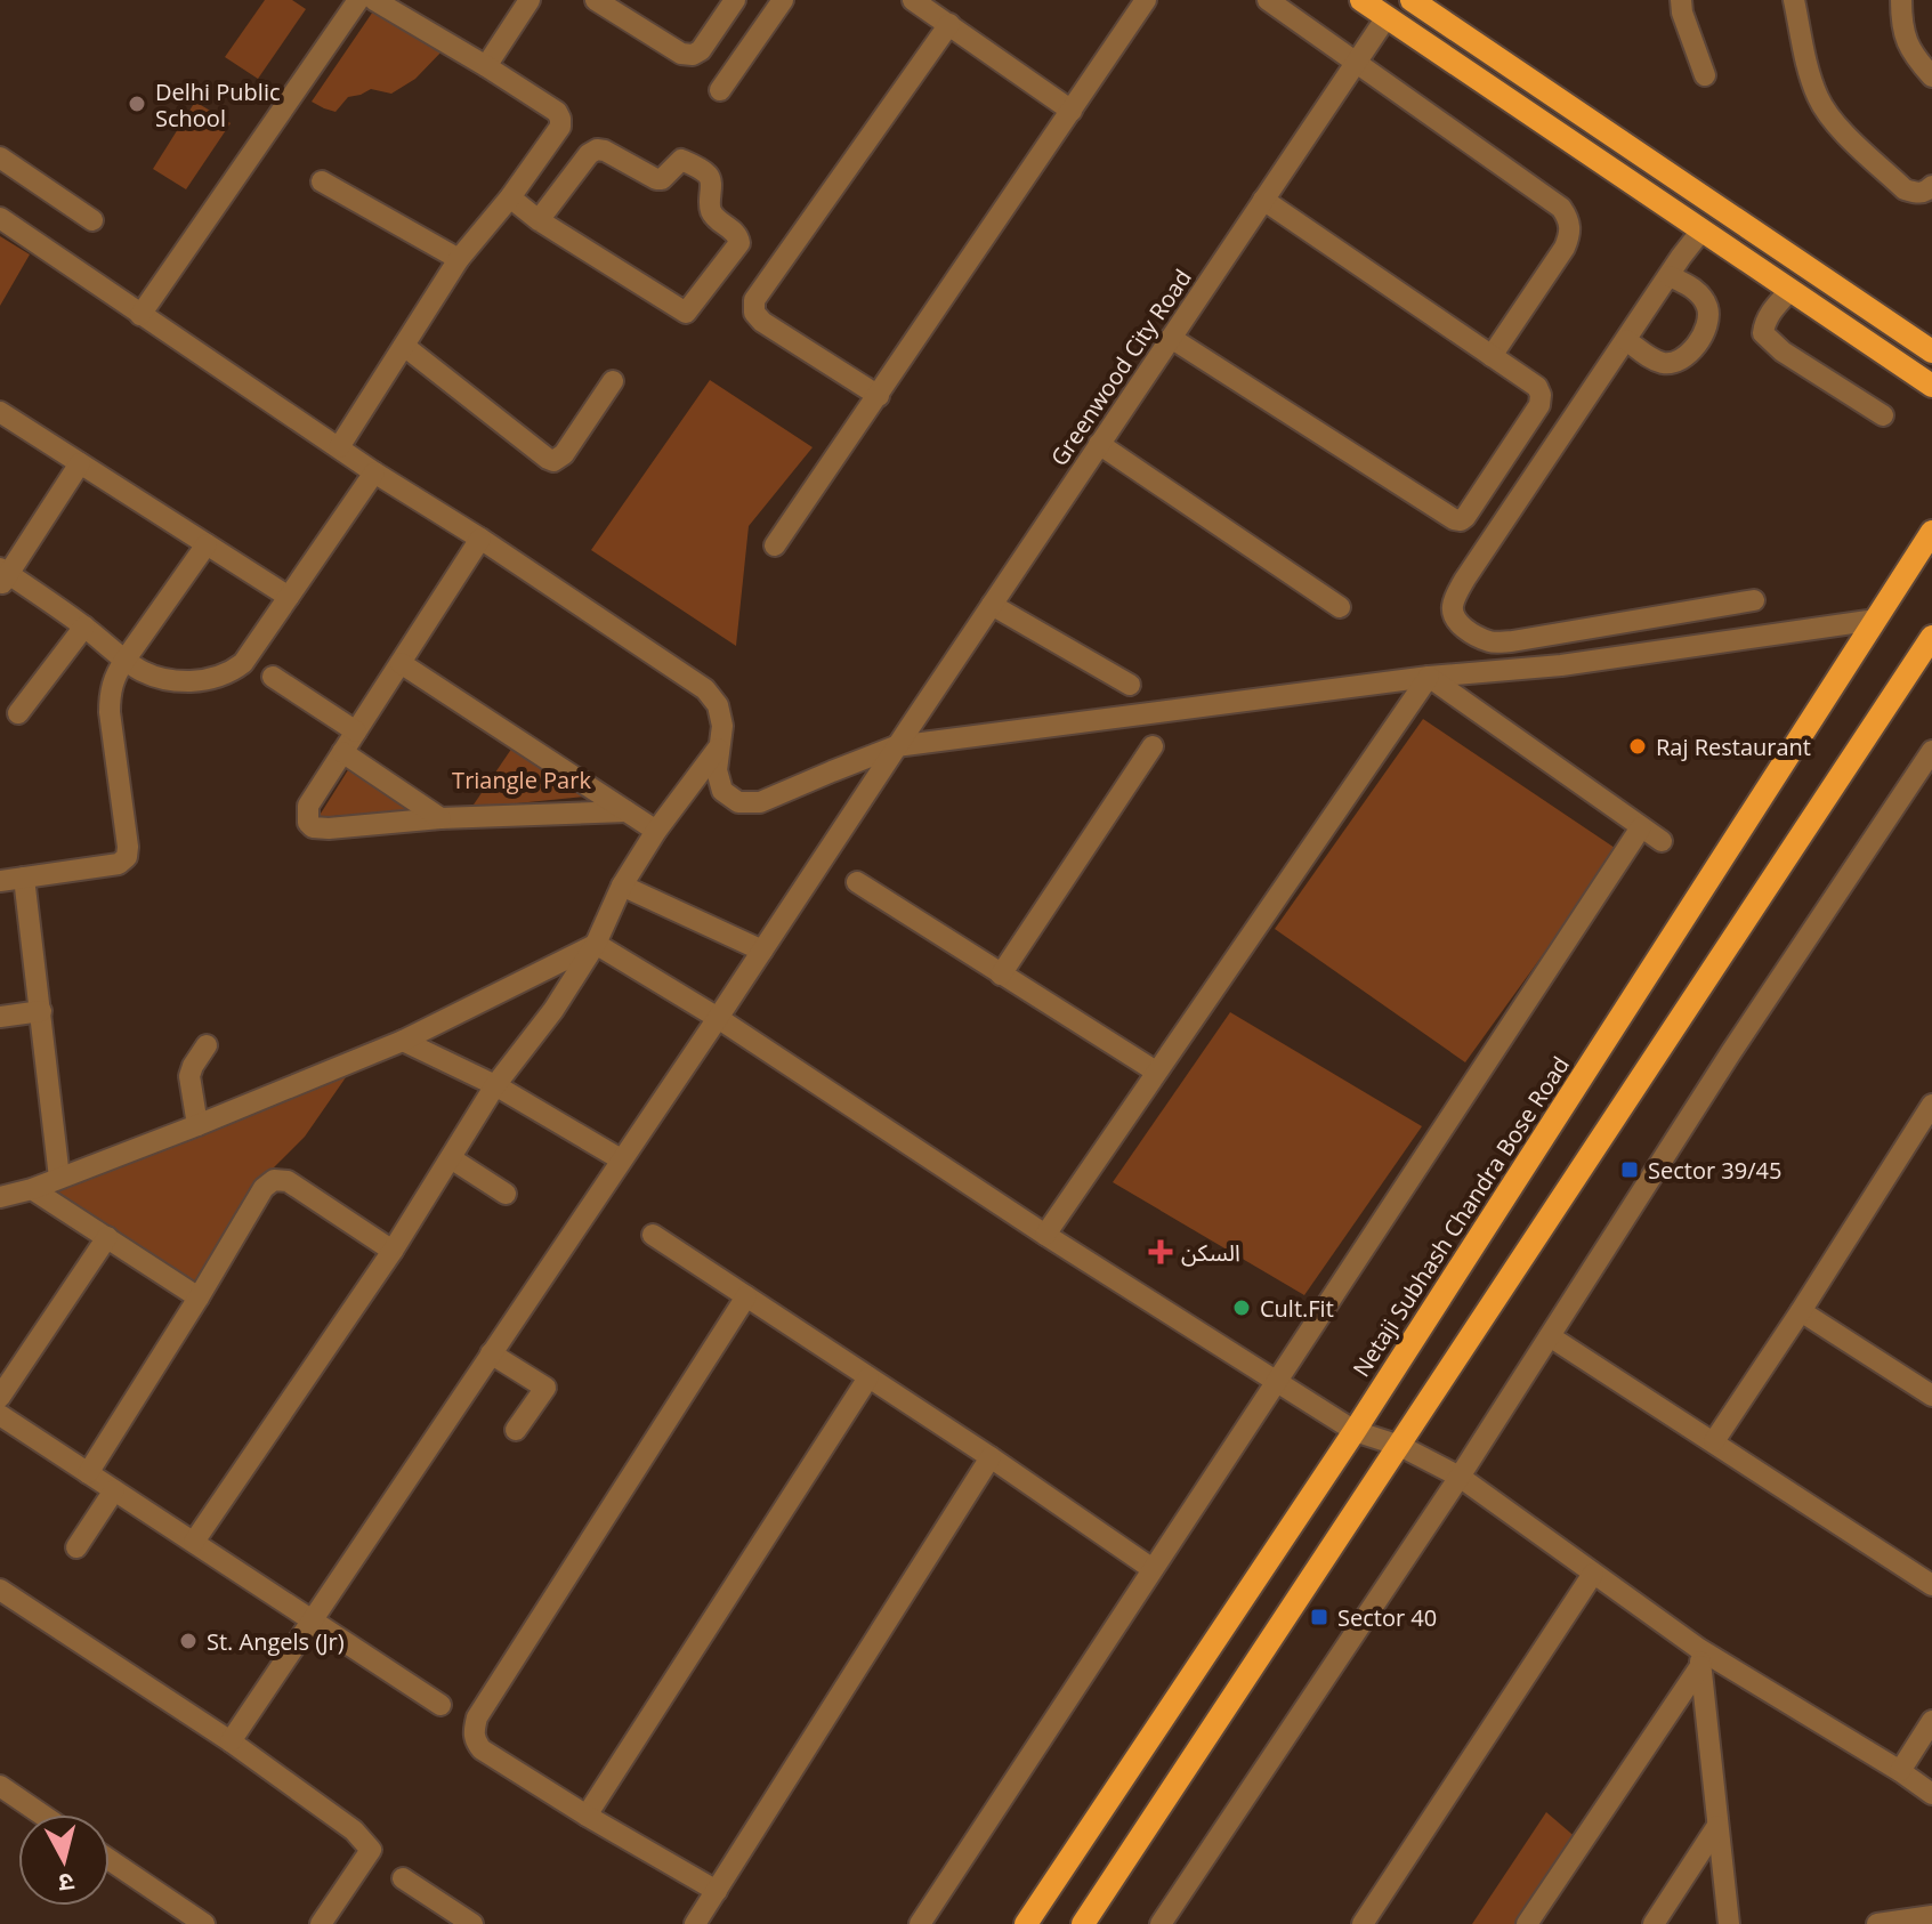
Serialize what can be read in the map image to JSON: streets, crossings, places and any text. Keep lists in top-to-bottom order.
{
  "streets": {
    "main road": ["Netaji Subhash Chandra Bose Road"],
    "street": ["Greenwood City Road"]
  },
  "parks": ["Triangle Park"],
  "places": {
    "other": [
      "Delhi Public School",
      "Raj Restaurant",
      "Cult.Fit",
      "St. Angels (Jr)"
    ],
    "transit": ["Sector 39/45", "Sector 40"],
    "health": ["السكن"]
  },
  "north": "bottom"
}
